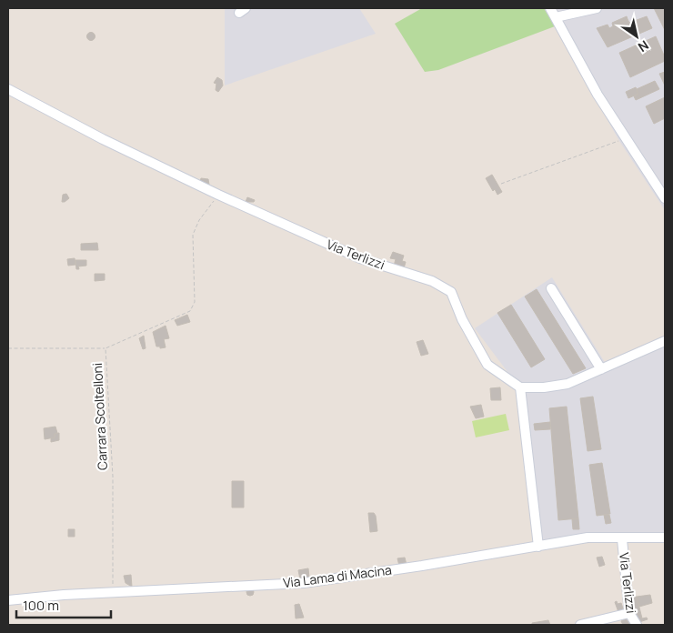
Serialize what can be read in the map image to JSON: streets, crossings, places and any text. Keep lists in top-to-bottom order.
{
  "streets": {
    "street": ["Via Terlizzi", "Via Lama di Macina"],
    "path": ["Carrara Scoltelloni"]
  },
  "crossings": [
    ["Via Terlizzi", "Carrara Scoltelloni"],
    ["Via Terlizzi", "Via Lama di Macina"],
    ["Carrara Scoltelloni", "Via Lama di Macina"]
  ],
  "scale_bar": "100 m",
  "north": "bottom right"
}
